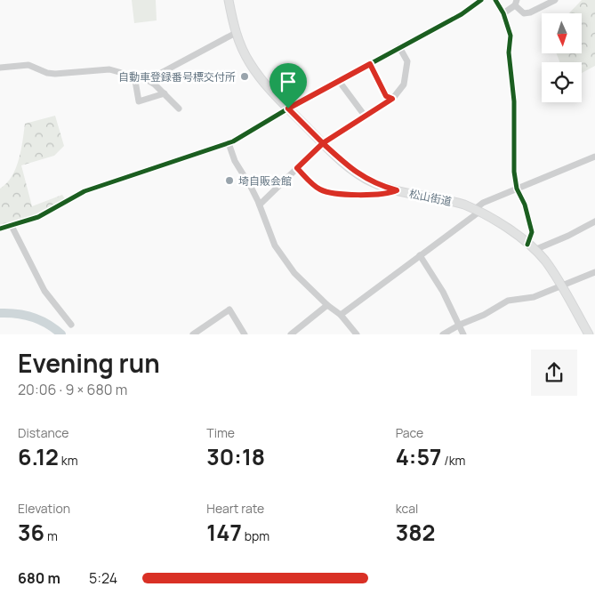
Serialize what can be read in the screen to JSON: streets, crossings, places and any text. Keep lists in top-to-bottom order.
{
  "streets": {
    "main road": ["松山街道"]
  },
  "places": ["自動車登録番号標交付所", "埼自販会館"],
  "north": "bottom",
  "page": {
    "heading": ["Evening run", "20:06 · 9 × 680 m"],
    "stats": [
      ["Distance", "6.12 km"],
      ["Time", "30:18"],
      ["Pace", "4:57 /km"],
      ["Elevation", "36 m"],
      ["Heart rate", "147 bpm"],
      ["kcal", "382"]
    ],
    "list": [
      {
        "name": "680 m",
        "note": "5:24"
      }
    ]
  }
}
